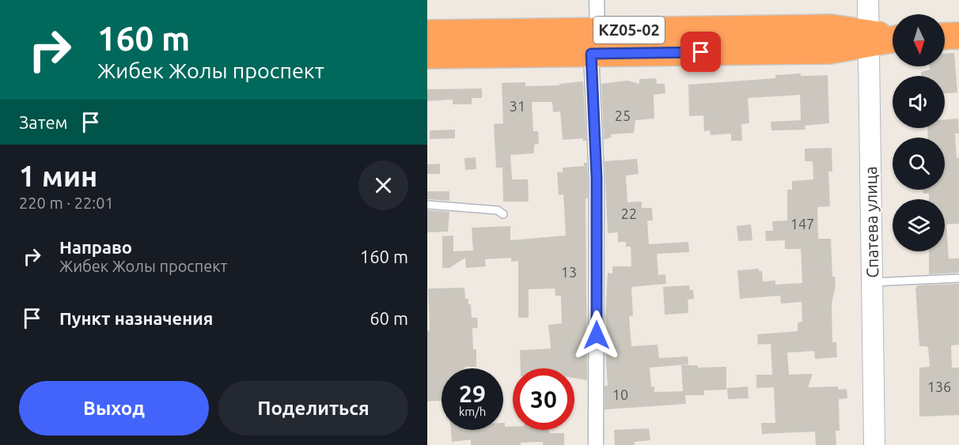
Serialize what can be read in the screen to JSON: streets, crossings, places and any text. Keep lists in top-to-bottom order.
{
  "streets": {
    "highway": ["KZ05-02"],
    "street": ["Спатева улица"]
  },
  "crossings": [
    ["KZ05-02", "Спатева улица"]
  ],
  "house_numbers": [
    "31",
    "25",
    "22",
    "147",
    "13",
    "136",
    "10"
  ],
  "north": "bottom",
  "page": {
    "turn": ["160 m", "Жибек Жолы проспект"],
    "then": "Затем",
    "heading": ["1 мин", "220 m · 22:01"],
    "list": [
      {
        "name": "Направо",
        "note": "Жибек Жолы проспект",
        "value": "160 m"
      },
      {
        "name": "Пункт назначения",
        "value": "60 m"
      }
    ],
    "speed": "29 km/h",
    "limit": "30",
    "buttons": ["Выход", "Поделиться"]
  }
}
